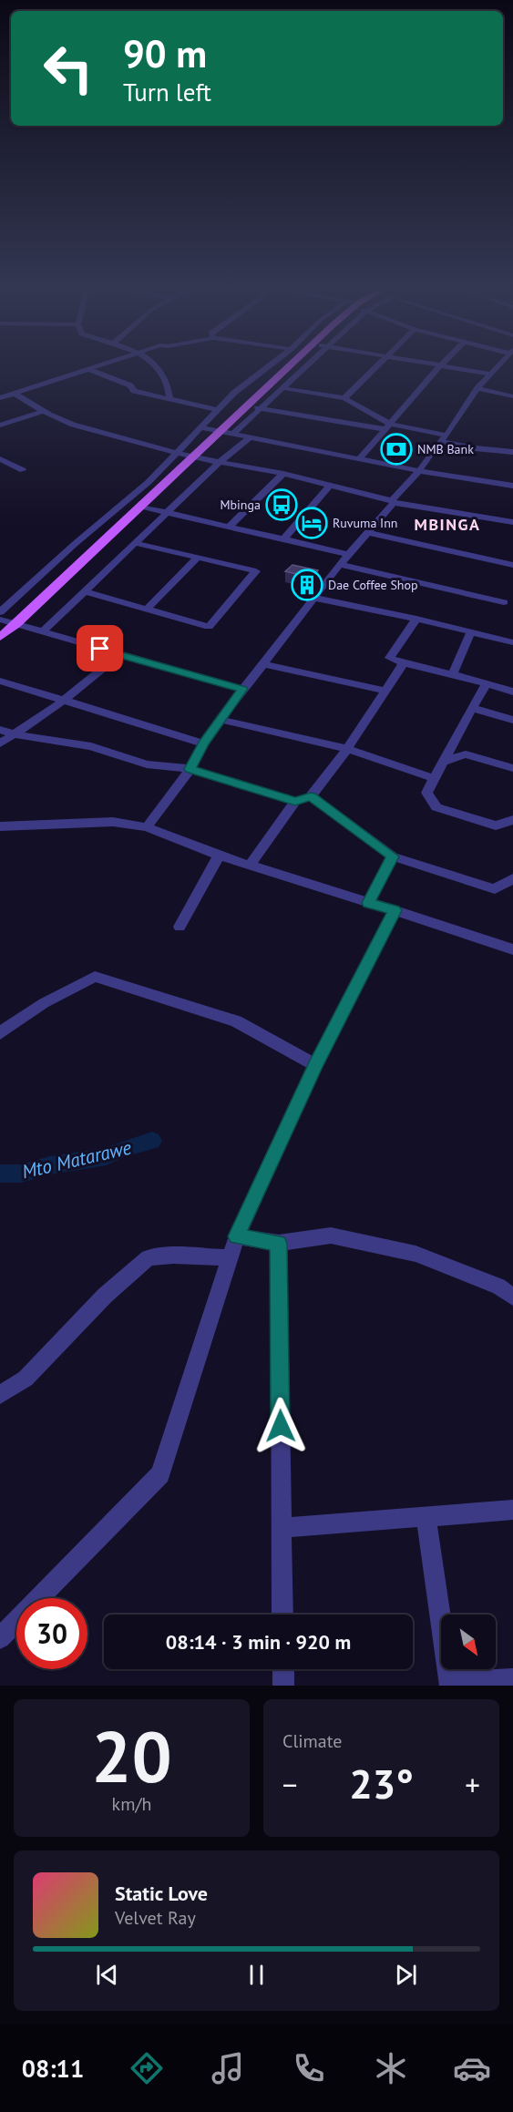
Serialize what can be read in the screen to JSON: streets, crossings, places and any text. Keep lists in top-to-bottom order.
{
  "districts": ["MBINGA"],
  "water": ["Mto Matarawe"],
  "places": {
    "bank": ["NMB Bank"],
    "bus stop": ["Mbinga"],
    "hotel": ["Ruvuma Inn"],
    "building": ["Dae Coffee Shop"]
  },
  "north": "bottom right",
  "page": {
    "turn": ["90 m", "Turn left"],
    "limit": "30",
    "trip": "08:14 · 3 min · 920 m",
    "tile": [
      ["20", "km/h"],
      "Climate"
    ],
    "heat": ["−", "23°", "+"],
    "song": ["Static Love", "Velvet Ray"],
    "tabs": "08:11"
  }
}
